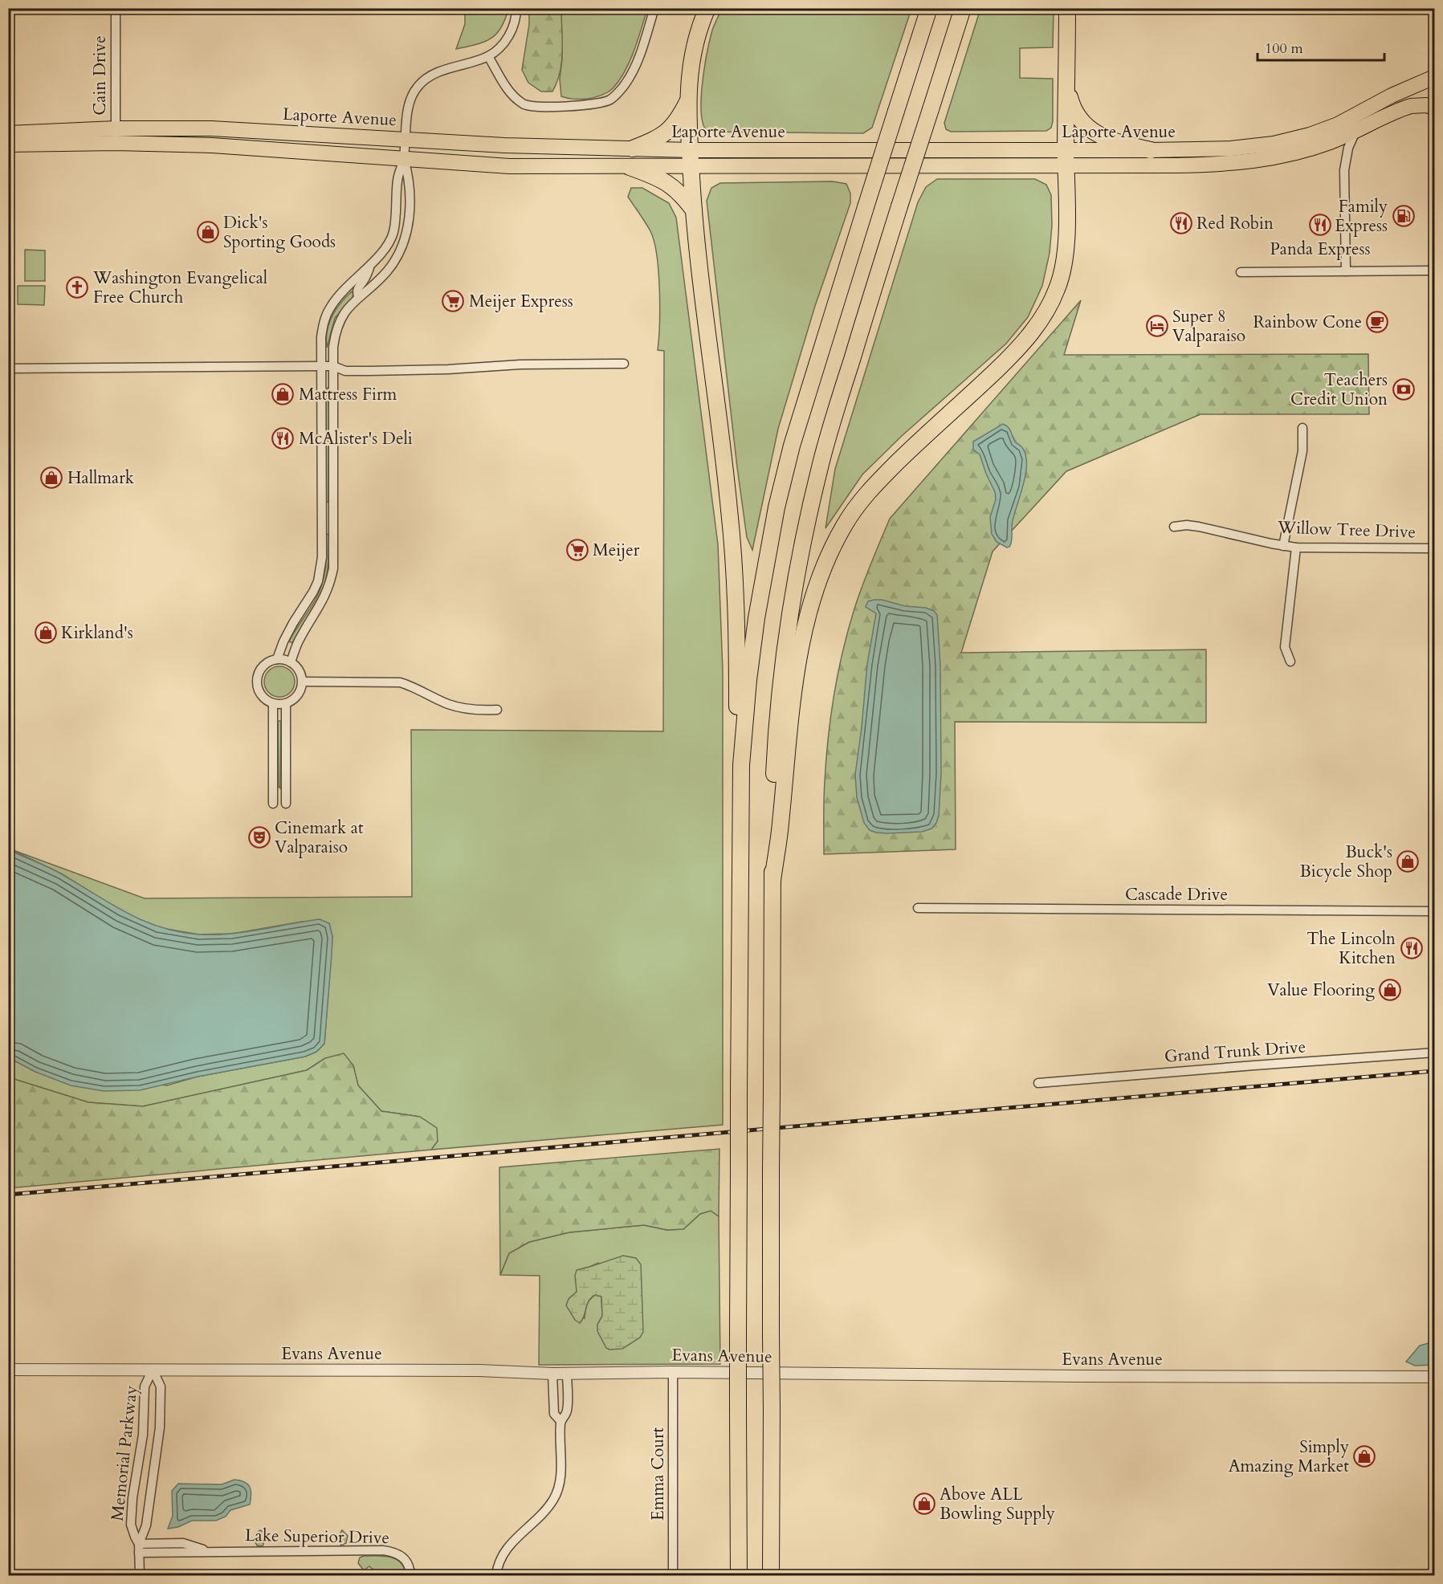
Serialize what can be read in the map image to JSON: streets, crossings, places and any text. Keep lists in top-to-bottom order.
{
  "streets": {
    "main road": ["Laporte Avenue"],
    "street": [
      "Cain Drive",
      "Willow Tree Drive",
      "Cascade Drive",
      "Grand Trunk Drive",
      "Evans Avenue",
      "Memorial Parkway",
      "Emma Court",
      "Lake Superior Drive"
    ]
  },
  "crossings": [
    ["Cain Drive", "Laporte Avenue"],
    ["Evans Avenue", "Memorial Parkway"],
    ["Evans Avenue", "Emma Court"],
    ["Memorial Parkway", "Lake Superior Drive"]
  ],
  "places": {
    "fuel station": ["Family Express"],
    "restaurant": [
      "Red Robin",
      "Panda Express",
      "McAlister's Deli",
      "The Lincoln Kitchen"
    ],
    "shop": [
      "Dick's Sporting Goods",
      "Mattress Firm",
      "Hallmark",
      "Kirkland's",
      "Buck's Bicycle Shop",
      "Value Flooring",
      "Simply Amazing Market",
      "Above ALL Bowling Supply"
    ],
    "church": ["Washington Evangelical Free Church"],
    "supermarket": ["Meijer Express", "Meijer"],
    "cafe": ["Rainbow Cone"],
    "hotel": ["Super 8 Valparaiso"],
    "bank": ["Teachers Credit Union"],
    "theatre": ["Cinemark at Valparaiso"]
  },
  "scale_bar": "100 m"
}
